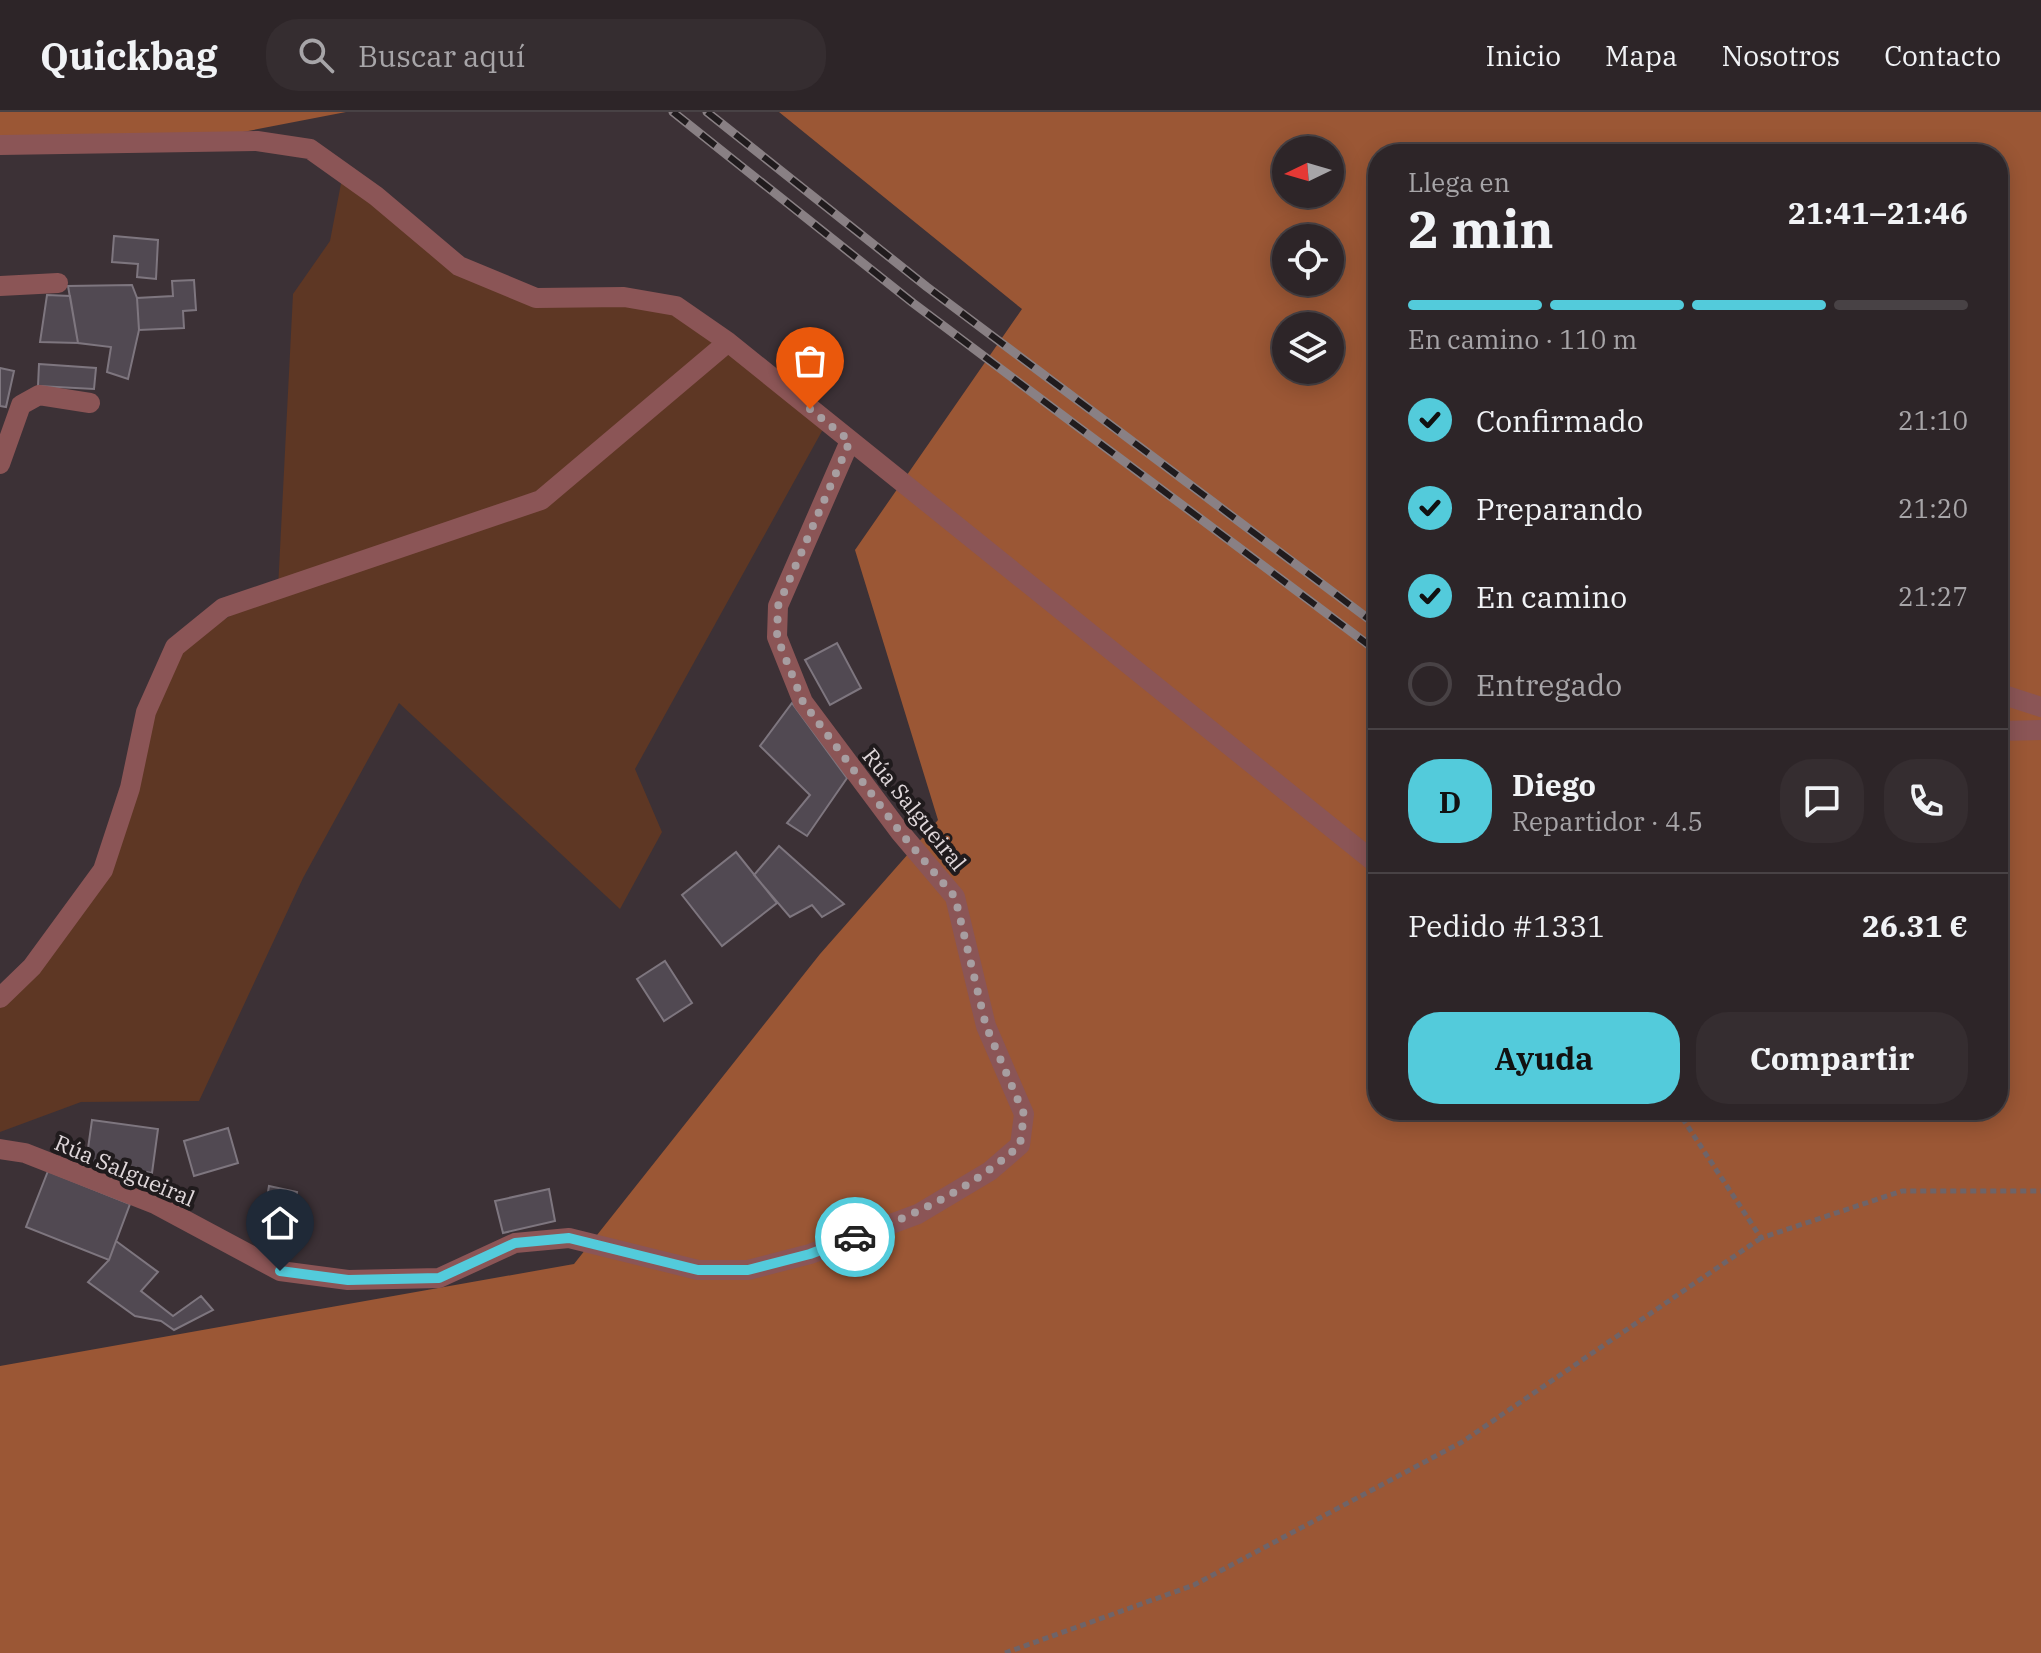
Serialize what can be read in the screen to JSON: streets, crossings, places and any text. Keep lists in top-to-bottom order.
{
  "streets": {
    "street": ["Rúa Salgueiral"]
  },
  "north": "left",
  "page": {
    "header": "Quickbag",
    "search": "Buscar aquí",
    "nav": [
      "Inicio",
      "Mapa",
      "Nosotros",
      "Contacto"
    ],
    "heading": ["2 min", "Llega en", "21:41–21:46"],
    "panel": [
      "Diego",
      "Repartidor · 4.5",
      "Pedido #1331",
      "26.31 €"
    ],
    "bar": "En camino · 110 m",
    "list": [
      ["Confirmado", "21:10"],
      ["Preparando", "21:20"],
      ["En camino", "21:27"],
      "Entregado"
    ],
    "round": "D",
    "buttons": ["Ayuda", "Compartir"]
  }
}
